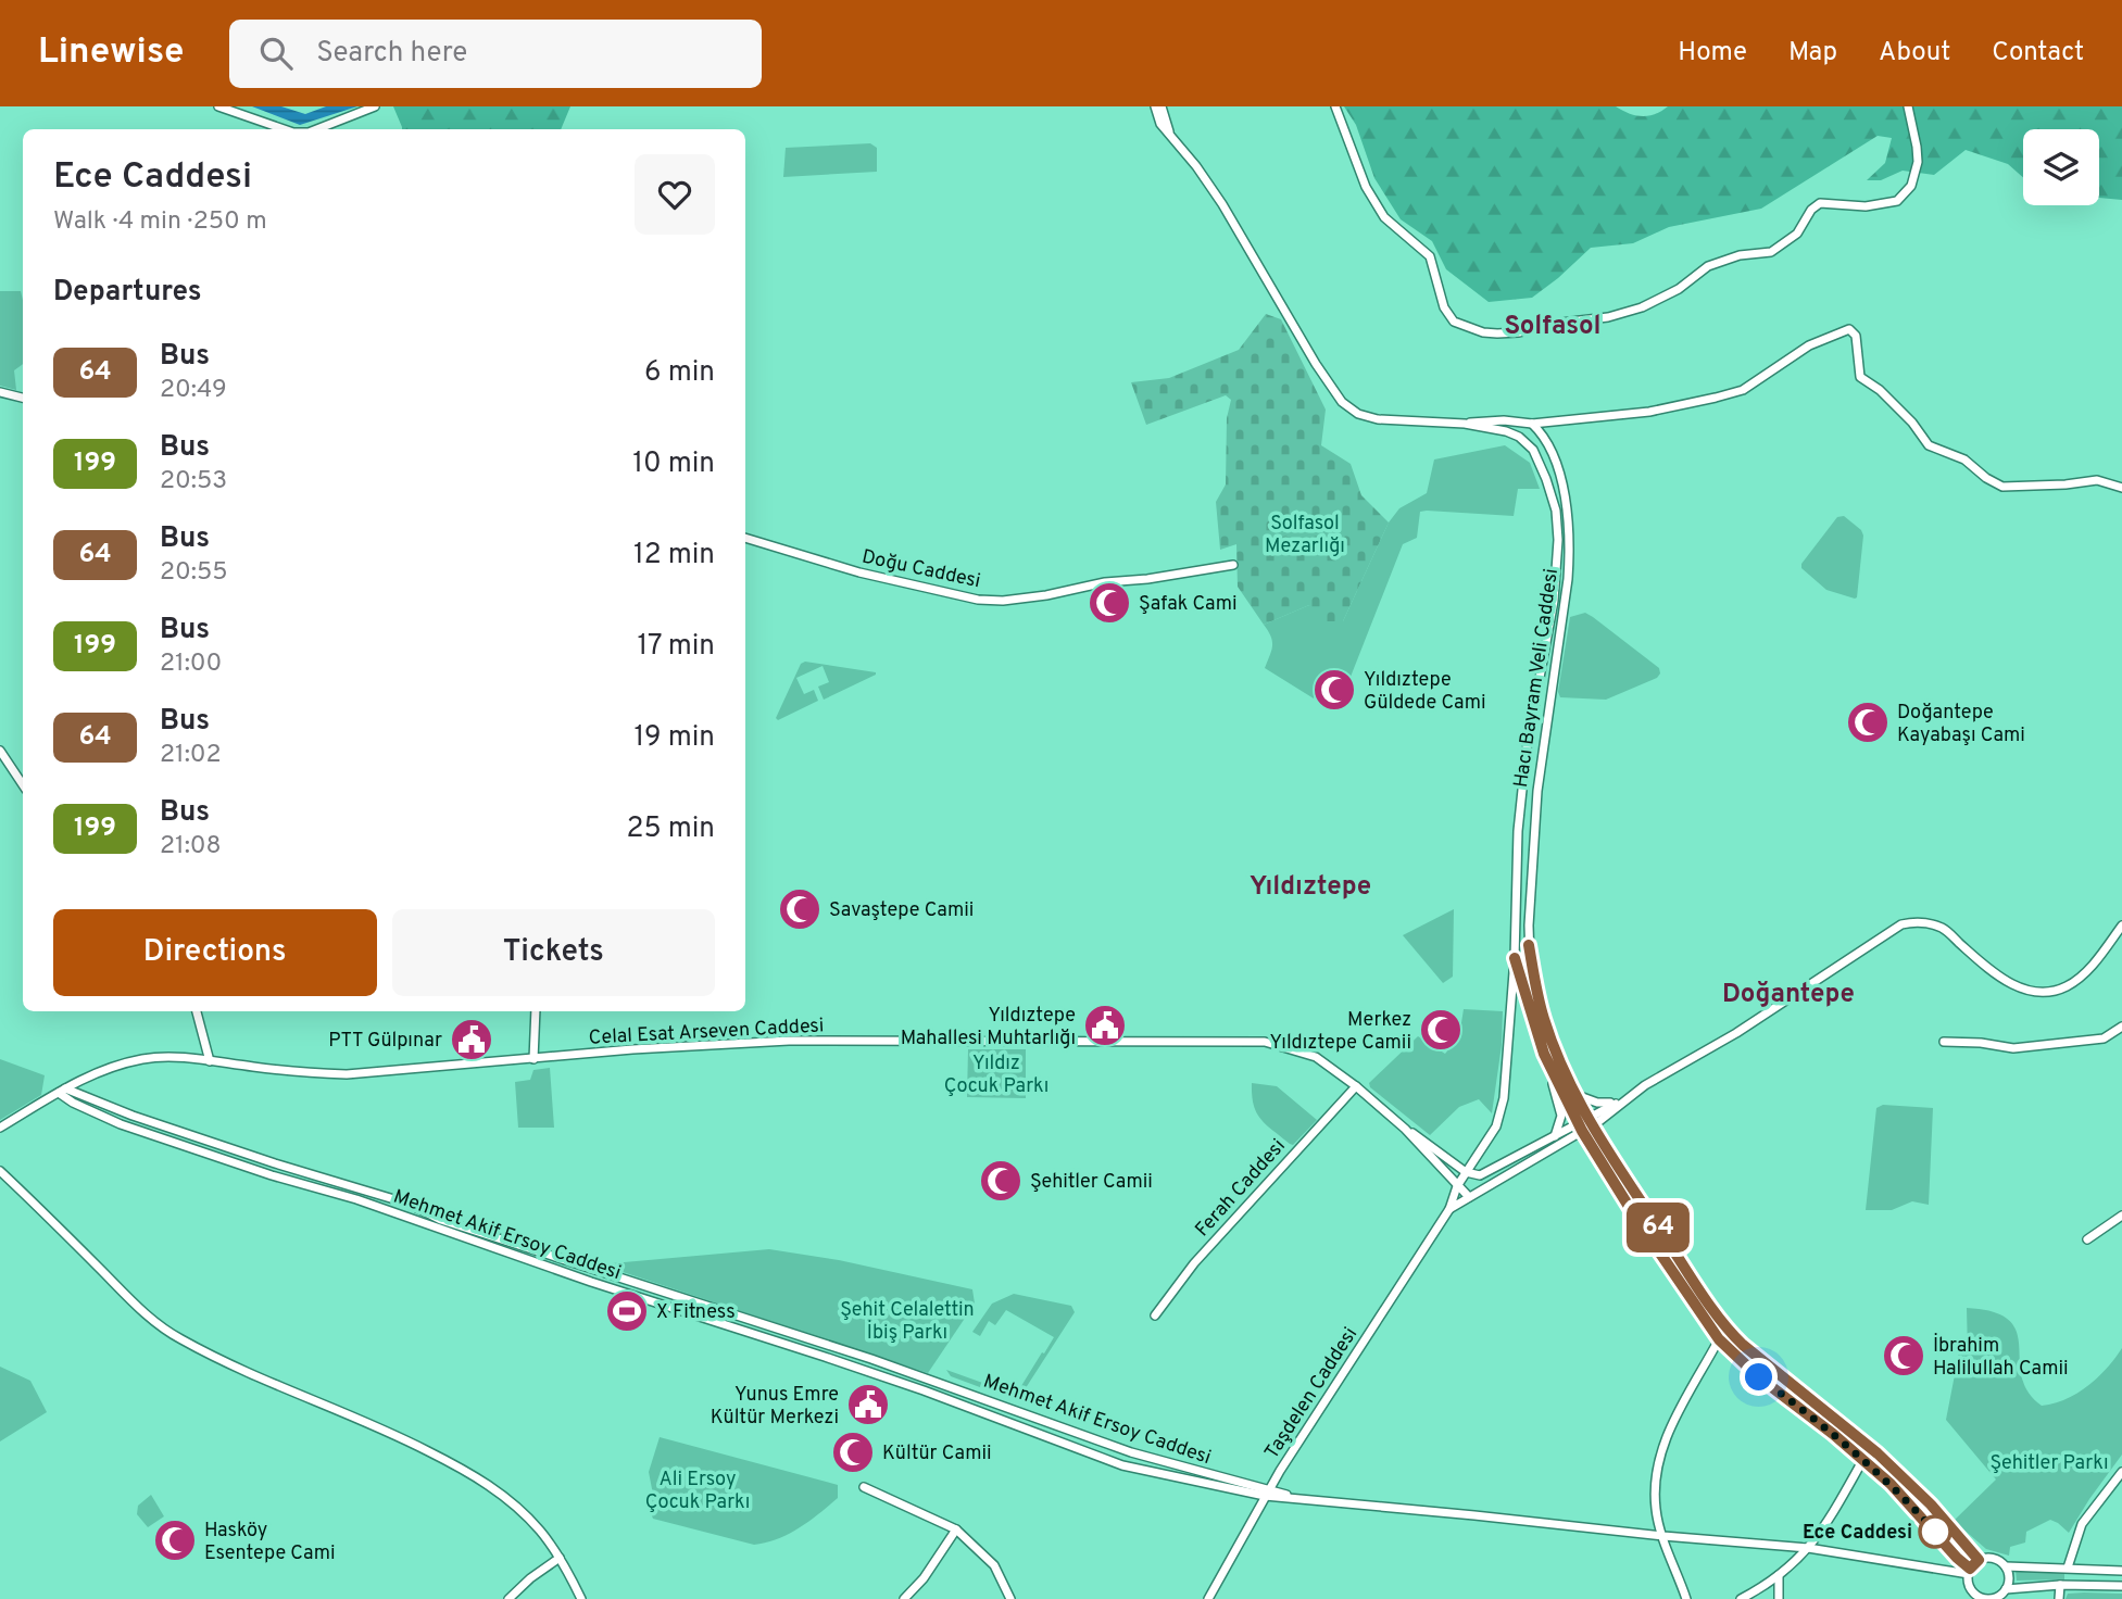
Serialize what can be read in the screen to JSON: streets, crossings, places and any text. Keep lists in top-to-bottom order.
{
  "streets": {
    "main road": [
      "Doğu Caddesi",
      "Hacı Bayram Veli Caddesi",
      "Celal Esat Arseven Caddesi",
      "Ferah Caddesi",
      "Mehmet Akif Ersoy Caddesi",
      "Taşdelen Caddesi"
    ]
  },
  "crossings": [
    ["Hacı Bayram Veli Caddesi", "Mehmet Akif Ersoy Caddesi"],
    ["Celal Esat Arseven Caddesi", "Ferah Caddesi"],
    ["Celal Esat Arseven Caddesi", "Mehmet Akif Ersoy Caddesi"],
    ["Mehmet Akif Ersoy Caddesi", "Taşdelen Caddesi"]
  ],
  "districts": ["Solfasol", "Yıldıztepe", "Doğantepe"],
  "parks": [
    "Solfasol Mezarlığı",
    "Yıldız Çocuk Parkı",
    "Şehit Celalettin İbiş Parkı",
    "Şehitler Parkı",
    "Ali Ersoy Çocuk Parkı"
  ],
  "places": {
    "mosque": [
      "Şafak Cami",
      "Yıldıztepe Güldede Cami",
      "Doğantepe Kayabaşı Cami",
      "Savaştepe Camii",
      "Merkez Yıldıztepe Camii",
      "Şehitler Camii",
      "İbrahim Halilullah Camii",
      "Kültür Camii",
      "Hasköy Esentepe Cami"
    ],
    "public building": ["Yıldıztepe Mahallesi Muhtarlığı", "PTT Gülpınar", "Yunus Emre Kültür Merkezi"],
    "sports": ["X Fitness"],
    "other": ["Ece Caddesi"]
  },
  "lines": ["bus line 64"],
  "page": {
    "header": "Linewise",
    "search": "Search here",
    "nav": [
      "Home",
      "Map",
      "About",
      "Contact"
    ],
    "on_map": "64",
    "heading": [
      ["Ece Caddesi", "Walk · 4 min · 250 m"],
      "Departures"
    ],
    "list": [
      {
        "mark": "64",
        "name": "Bus",
        "note": "20:49",
        "value": "6 min"
      },
      {
        "mark": "199",
        "name": "Bus",
        "note": "20:53",
        "value": "10 min"
      },
      {
        "mark": "64",
        "name": "Bus",
        "note": "20:55",
        "value": "12 min"
      },
      {
        "mark": "199",
        "name": "Bus",
        "note": "21:00",
        "value": "17 min"
      },
      {
        "mark": "64",
        "name": "Bus",
        "note": "21:02",
        "value": "19 min"
      },
      {
        "mark": "199",
        "name": "Bus",
        "note": "21:08",
        "value": "25 min"
      }
    ],
    "buttons": ["Directions", "Tickets"]
  }
}
